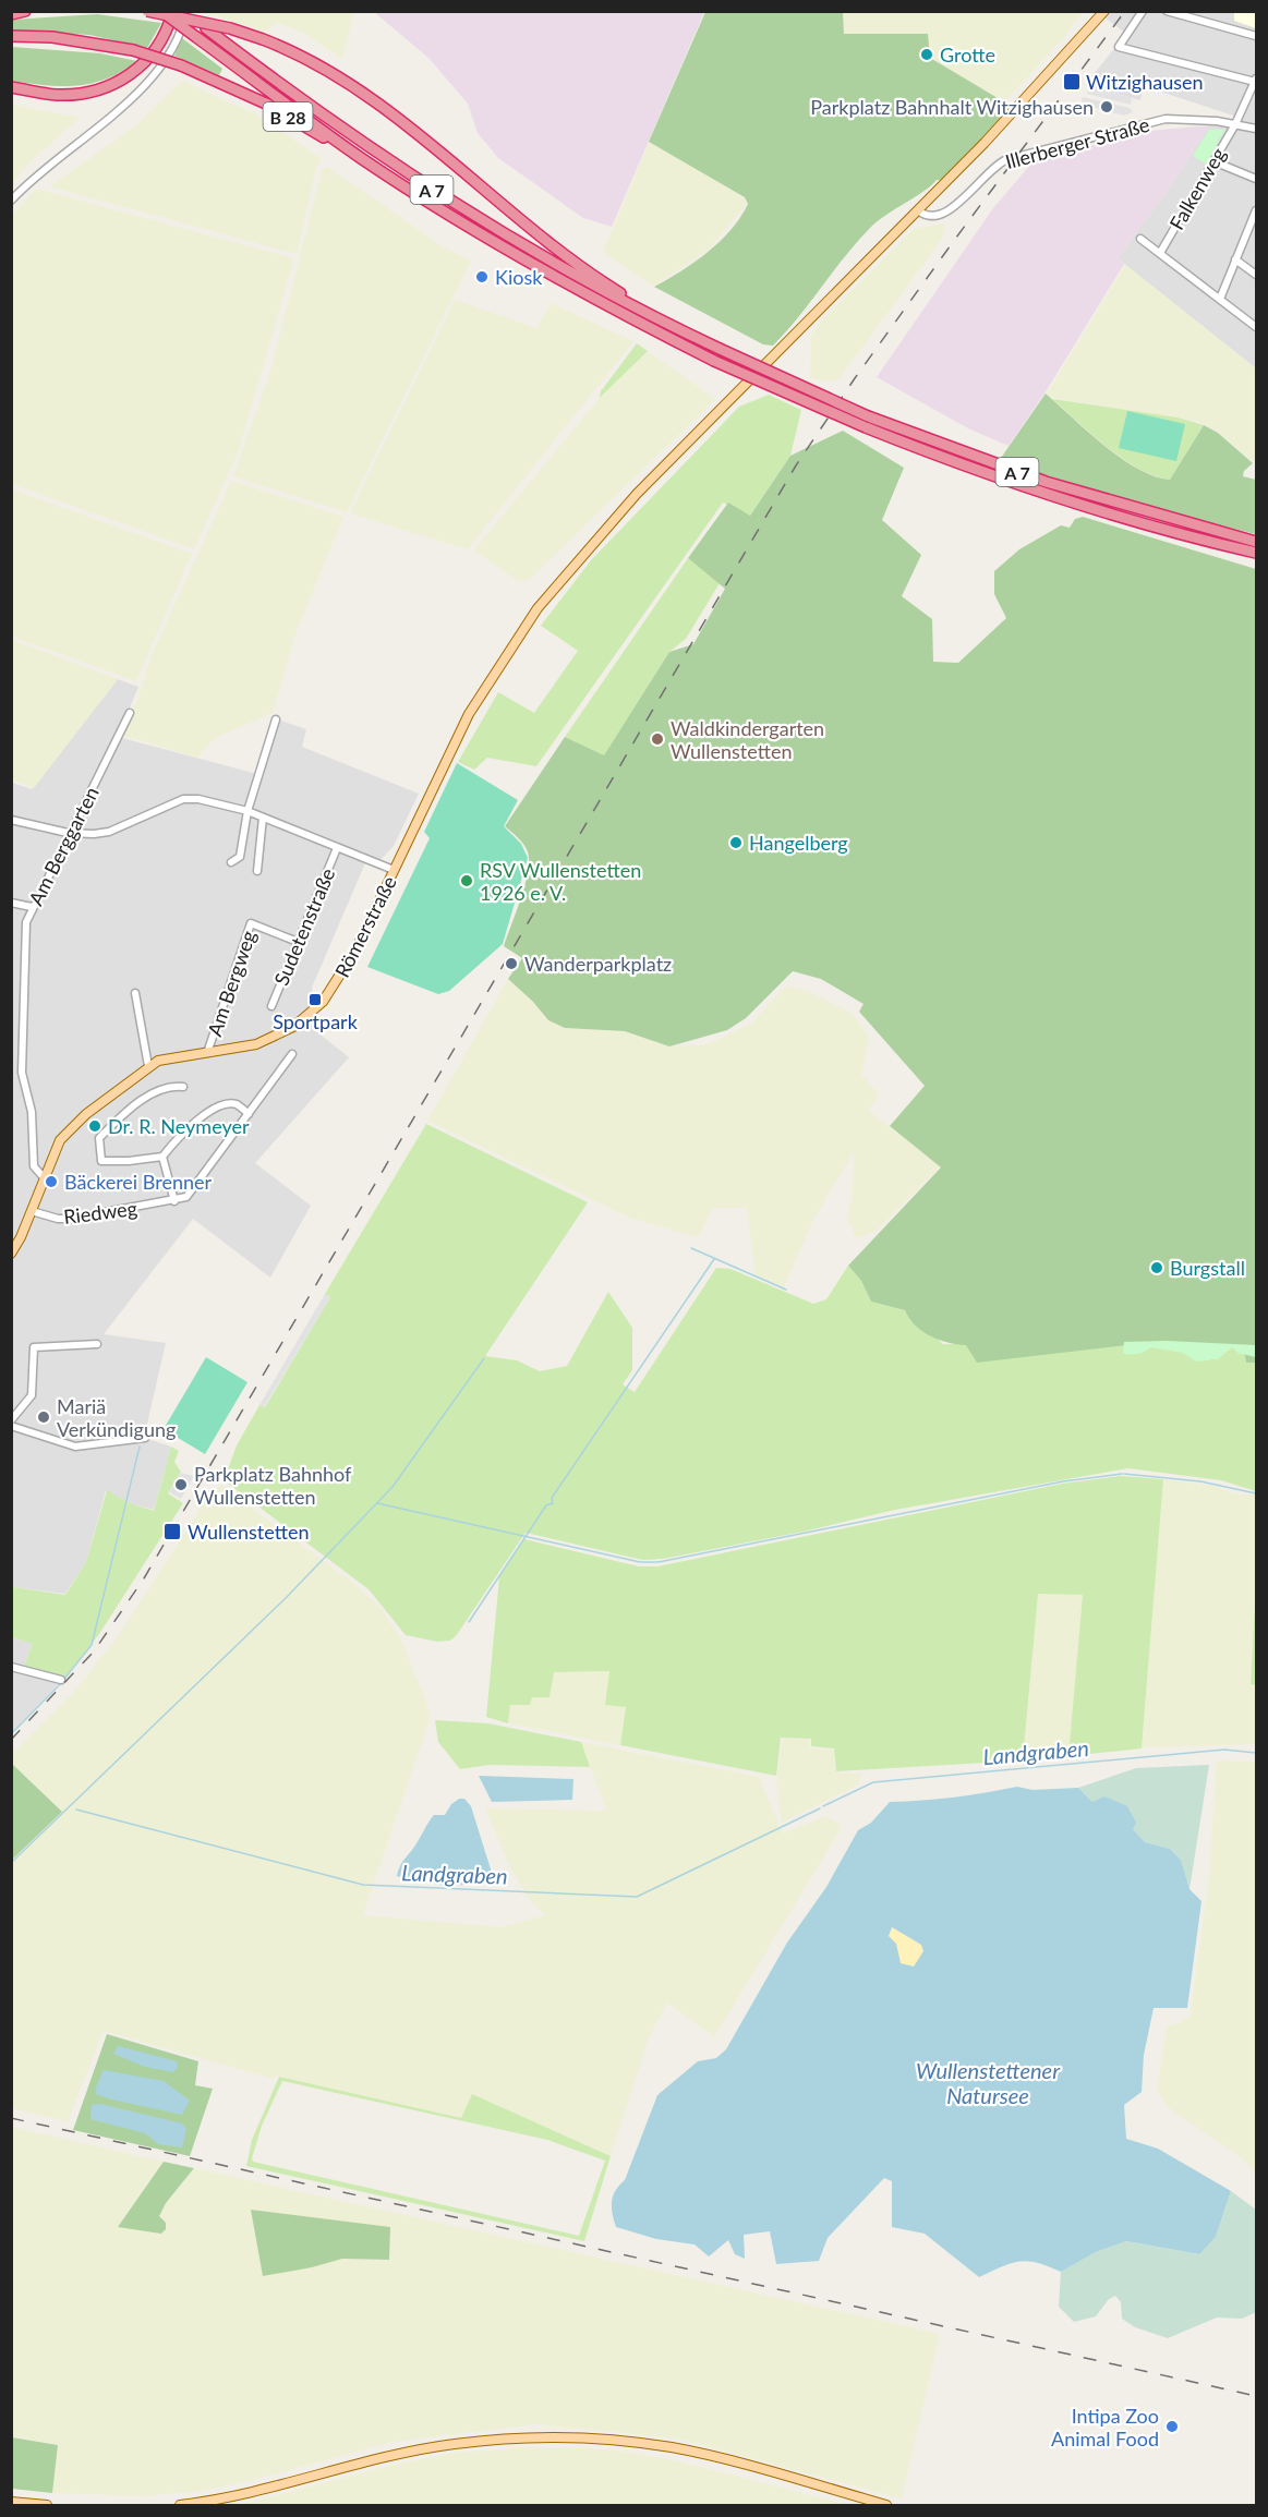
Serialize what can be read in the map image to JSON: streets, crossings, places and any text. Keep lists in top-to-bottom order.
{
  "streets": {
    "highway": ["B 28", "A 7"],
    "main road": ["Römerstraße"],
    "street": [
      "Illerberger Straße",
      "Falkenweg",
      "Am Berggarten",
      "Sudetenstraße",
      "Am Bergweg",
      "Riedweg"
    ]
  },
  "crossings": [
    ["B 28", "A 7"],
    ["Illerberger Straße", "Falkenweg"],
    ["Illerberger Straße", "Römerstraße"],
    ["Am Berggarten", "Römerstraße"],
    ["Sudetenstraße", "Am Bergweg"],
    ["Römerstraße", "Am Bergweg"],
    ["Römerstraße", "Riedweg"]
  ],
  "water": ["Landgraben", "Wullenstettener Natursee"],
  "places": {
    "other": [
      "Grotte",
      "Parkplatz Bahnhalt Witzighausen",
      "Kiosk",
      "Waldkindergarten Wullenstetten",
      "Hangelberg",
      "RSV Wullenstetten 1926 e. V.",
      "Wanderparkplatz",
      "Dr. R. Neymeyer",
      "Bäckerei Brenner",
      "Burgstall",
      "Mariä Verkündigung",
      "Parkplatz Bahnhof Wullenstetten",
      "Intipa Zoo Animal Food"
    ],
    "transit": ["Witzighausen", "Sportpark", "Wullenstetten"]
  }
}
